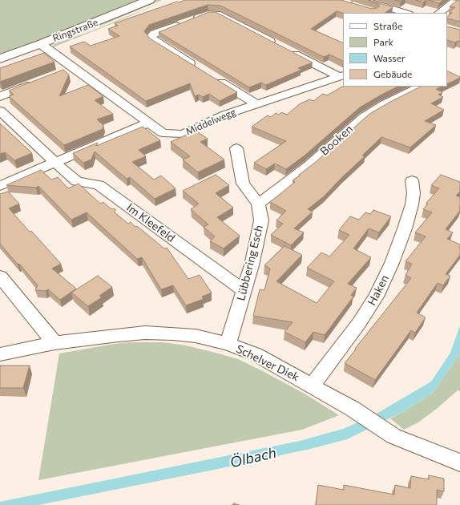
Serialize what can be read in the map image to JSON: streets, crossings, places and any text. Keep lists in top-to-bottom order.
{
  "streets": {
    "main road": ["Ringstraße"],
    "street": [
      "Middelwegg",
      "Booken",
      "Im Kleefeld",
      "Lübbering Esch",
      "Haken",
      "Schelver Diek"
    ]
  },
  "crossings": [
    ["Ringstraße", "Middelwegg"],
    ["Booken", "Lübbering Esch"],
    ["Im Kleefeld", "Lübbering Esch"],
    ["Lübbering Esch", "Schelver Diek"],
    ["Haken", "Schelver Diek"]
  ],
  "water": ["Ölbach"],
  "legend": [
    "Straße",
    "Park",
    "Wasser",
    "Gebäude"
  ]
}
